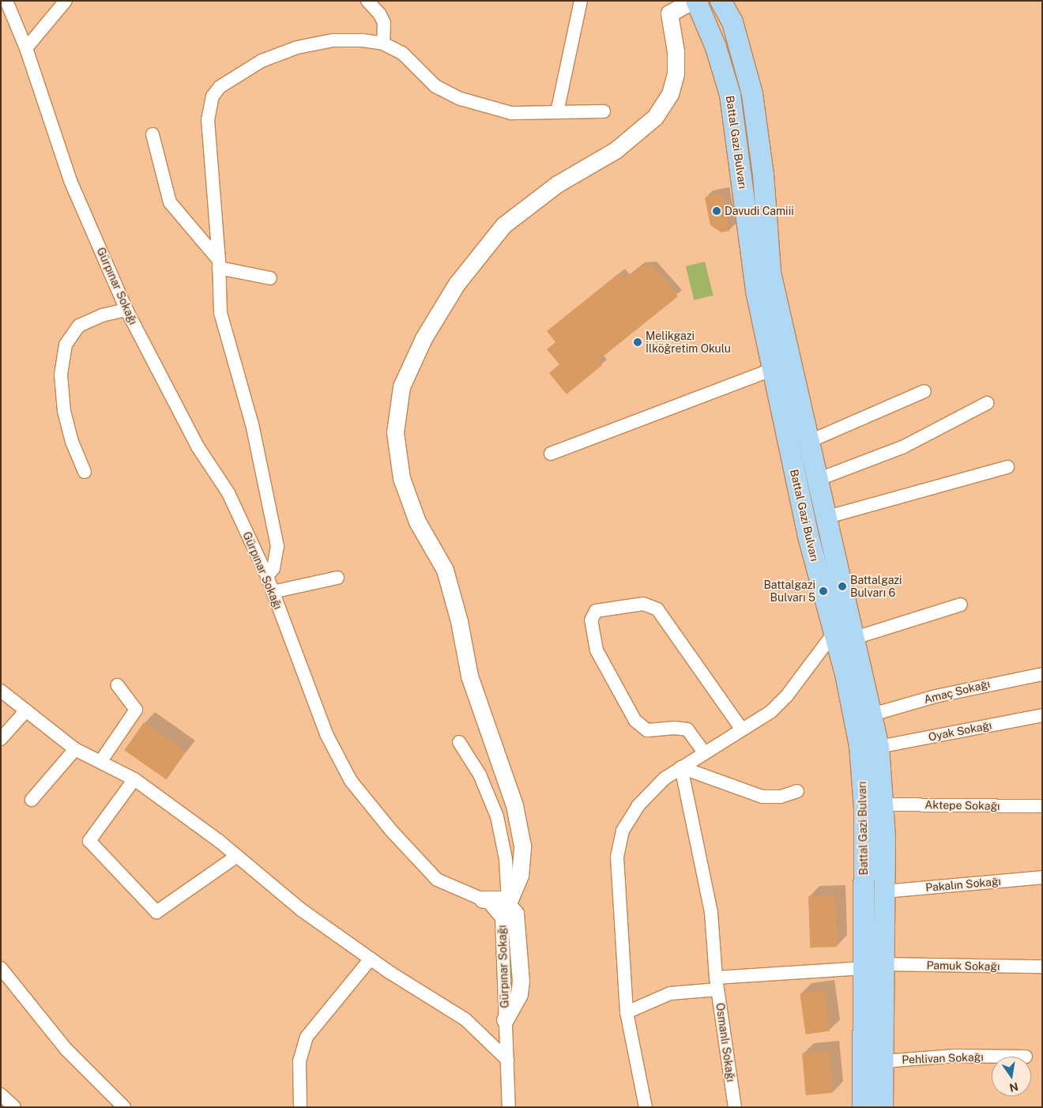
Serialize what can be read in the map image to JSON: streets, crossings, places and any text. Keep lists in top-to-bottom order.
{
  "streets": {
    "main road": ["Battal Gazi Bulvarı"],
    "street": [
      "Gürpınar Sokağı",
      "Amaç Sokağı",
      "Oyak Sokağı",
      "Aktepe Sokağı",
      "Pakalın Sokağı",
      "Pamuk Sokağı",
      "Osmanlı Sokağı",
      "Pehlivan Sokağı"
    ]
  },
  "crossings": [
    ["Battal Gazi Bulvarı", "Amaç Sokağı"],
    ["Battal Gazi Bulvarı", "Oyak Sokağı"],
    ["Battal Gazi Bulvarı", "Aktepe Sokağı"],
    ["Battal Gazi Bulvarı", "Pakalın Sokağı"],
    ["Battal Gazi Bulvarı", "Pamuk Sokağı"],
    ["Battal Gazi Bulvarı", "Pehlivan Sokağı"]
  ],
  "places": [
    "Davudi Camiii",
    "Melikgazi İlköğretim Okulu",
    "Battalgazi Bulvarı 6",
    "Battalgazi Bulvarı 5"
  ],
  "north": "bottom"
}
